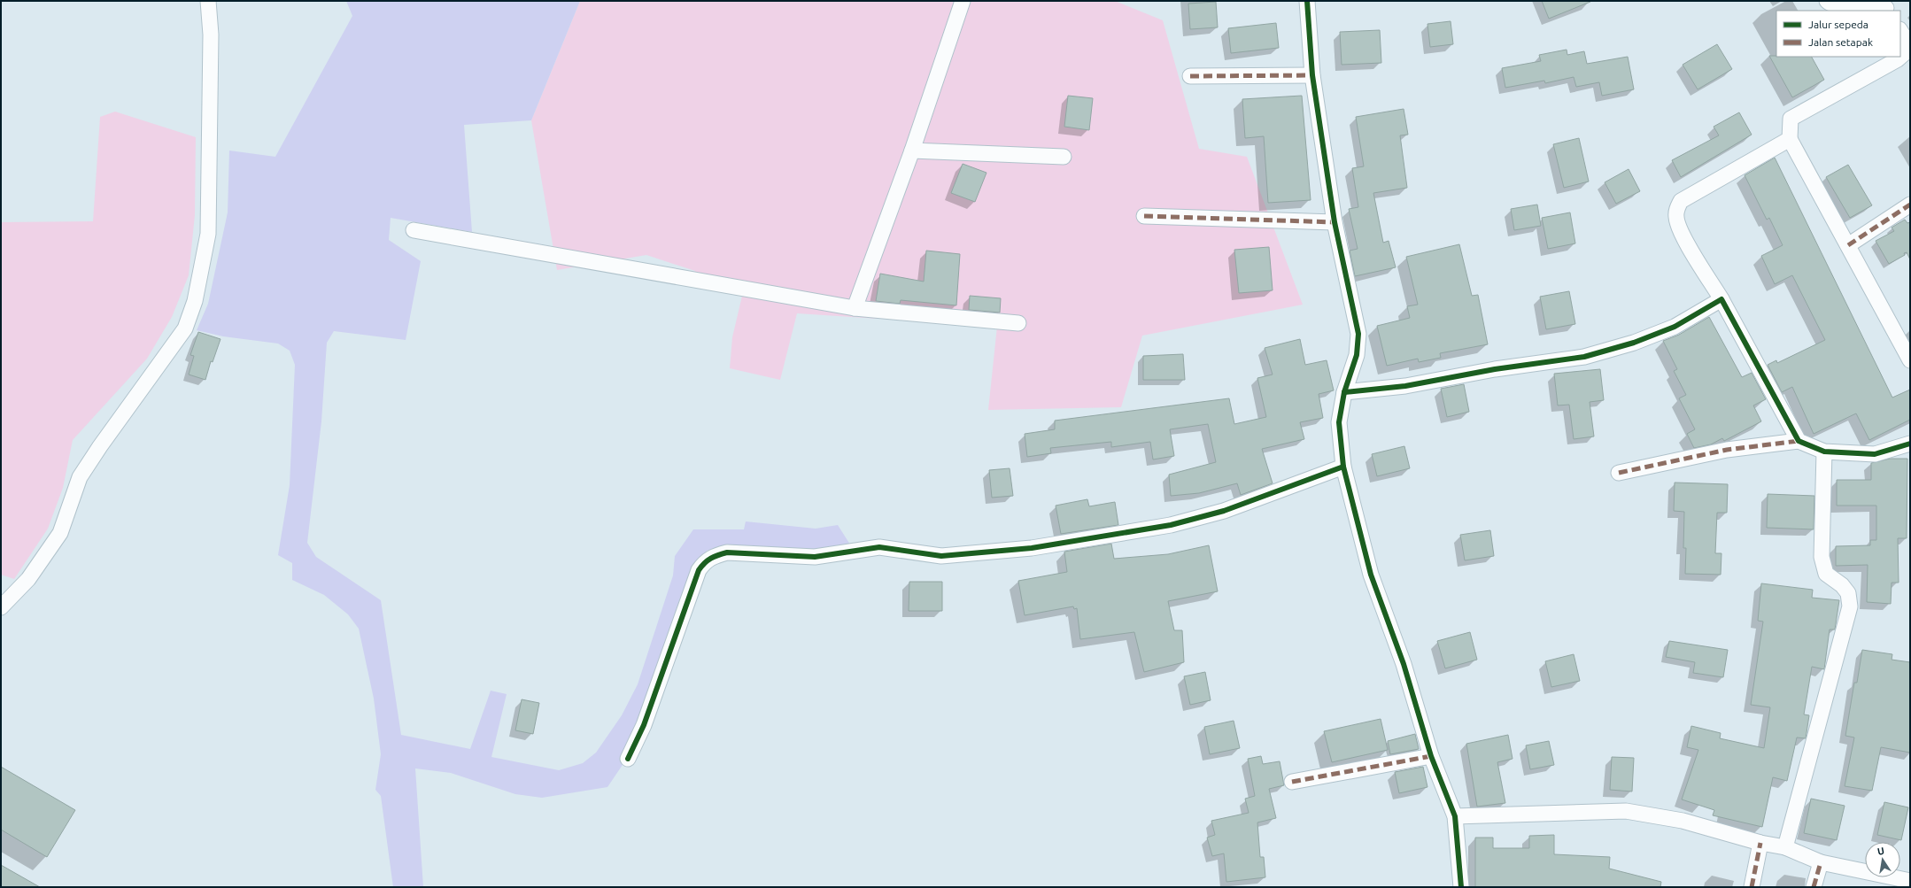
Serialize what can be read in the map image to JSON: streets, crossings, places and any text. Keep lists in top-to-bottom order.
{
  "legend": ["Jalur sepeda", "Jalan setapak"],
  "north": "top"
}
